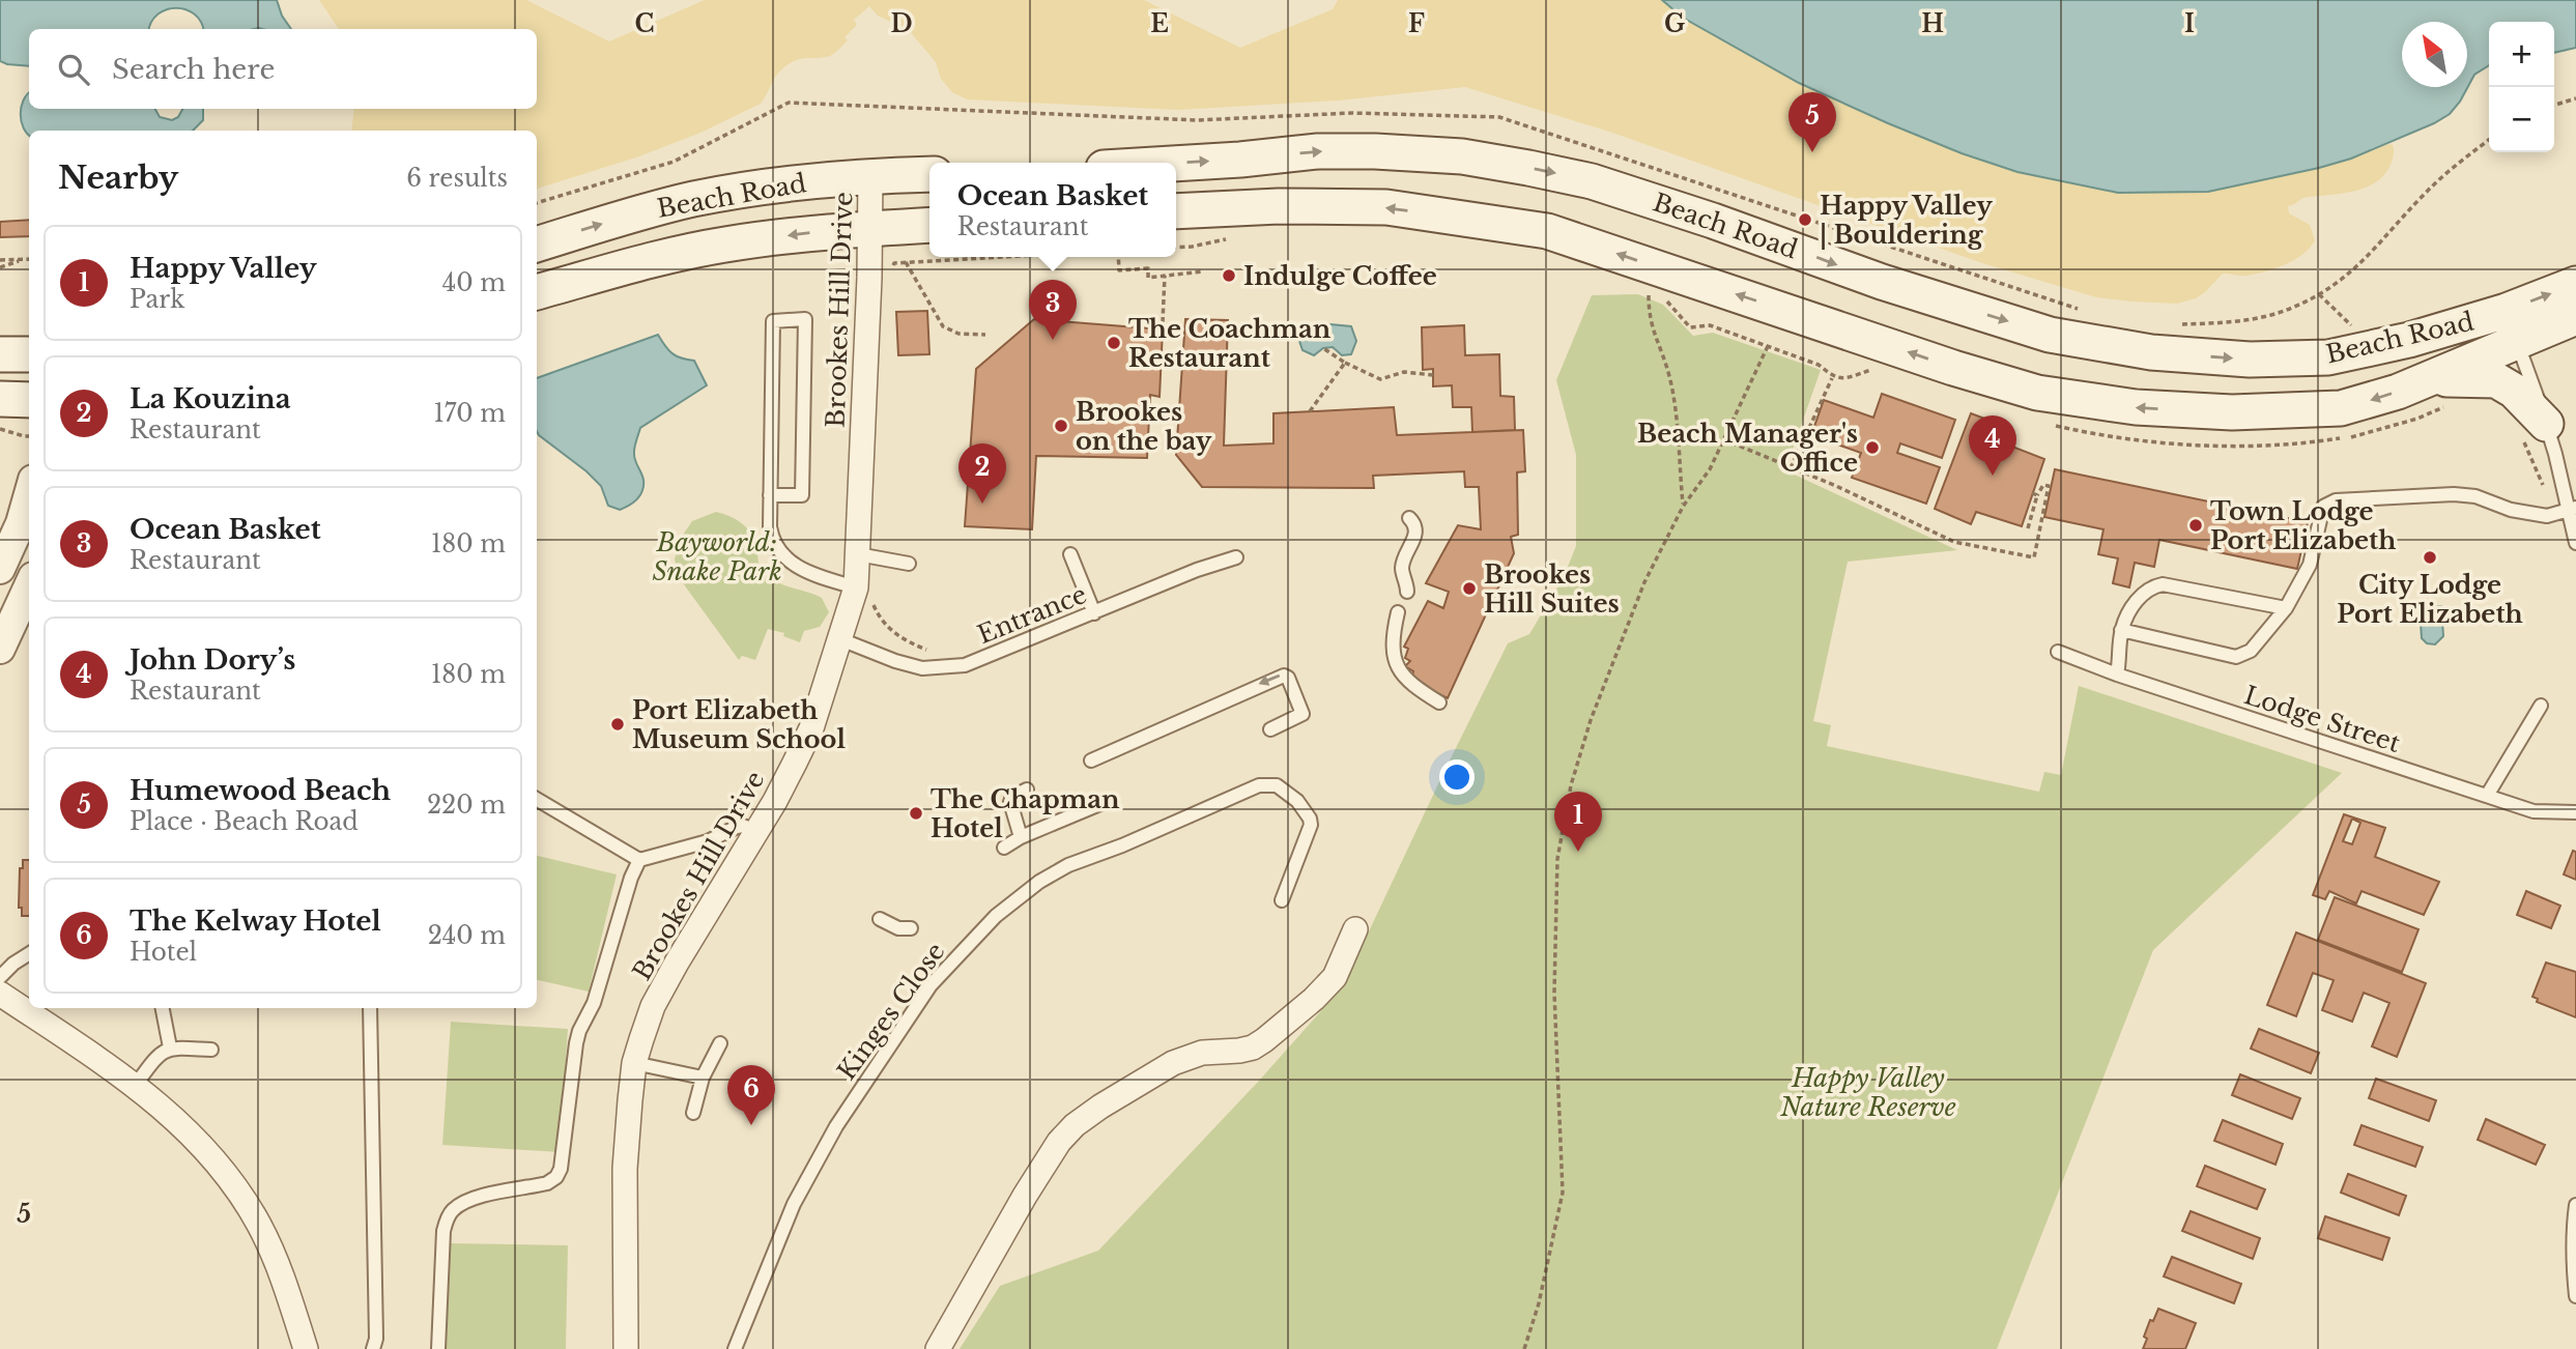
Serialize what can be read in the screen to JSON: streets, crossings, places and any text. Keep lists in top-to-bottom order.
{
  "streets": {
    "main road": ["Beach Road"],
    "street": ["Brookes Hill Drive"],
    "lane": ["Entrance", "Lodge Street", "Kinges Close"]
  },
  "crossings": [
    ["Beach Road", "Brookes Hill Drive"],
    ["Brookes Hill Drive", "Entrance"]
  ],
  "parks": ["Bayworld: Snake Park", "Happy Valley Nature Reserve"],
  "places": [
    "Happy Valley | Bouldering",
    "Indulge Coffee",
    "The Coachman Restaurant",
    "Brookes on the bay",
    "Beach Manager's Office",
    "Town Lodge Port Elizabeth",
    "City Lodge Port Elizabeth",
    "Brookes Hill Suites",
    "Port Elizabeth Museum School",
    "The Chapman Hotel"
  ],
  "north": "top left",
  "page": {
    "map_buttons": ["+", "−"],
    "search": "Search here",
    "pins": [
      "5",
      "3",
      "4",
      "2",
      "1",
      "6"
    ],
    "heading": ["Nearby", "6 results"],
    "popup": ["Ocean Basket", "Restaurant"],
    "list": [
      {
        "mark": "1",
        "name": "Happy Valley",
        "note": "Park",
        "value": "40 m"
      },
      {
        "mark": "2",
        "name": "La Kouzina",
        "note": "Restaurant",
        "value": "170 m"
      },
      {
        "mark": "3",
        "name": "Ocean Basket",
        "note": "Restaurant",
        "value": "180 m"
      },
      {
        "mark": "4",
        "name": "John Dory’s",
        "note": "Restaurant",
        "value": "180 m"
      },
      {
        "mark": "5",
        "name": "Humewood Beach",
        "note": "Place · Beach Road",
        "value": "220 m"
      },
      {
        "mark": "6",
        "name": "The Kelway Hotel",
        "note": "Hotel",
        "value": "240 m"
      }
    ]
  },
  "grid": {
    "columns": [
      "C",
      "D",
      "E",
      "F",
      "G",
      "H",
      "I"
    ],
    "rows": ["5"]
  }
}
